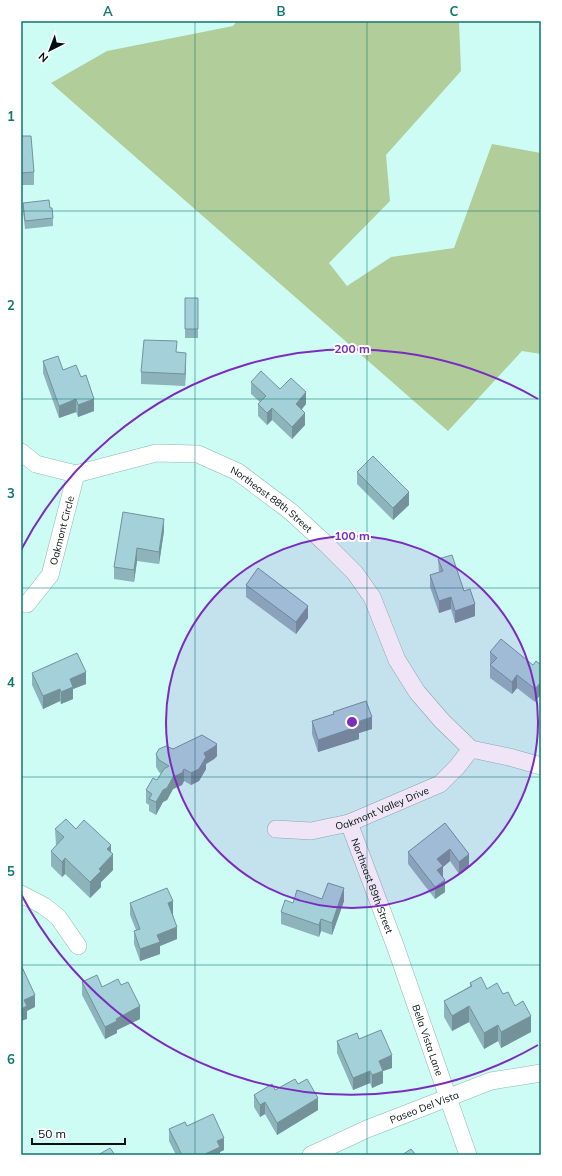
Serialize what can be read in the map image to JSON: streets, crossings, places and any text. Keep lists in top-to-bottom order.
{
  "streets": {
    "street": [
      "Northeast 88th Street",
      "Oakmont Circle",
      "Oakmont Valley Drive",
      "Northeast 89th Street",
      "Bella Vista Lane",
      "Paseo Del Vista"
    ]
  },
  "crossings": [
    ["Northeast 88th Street", "Oakmont Circle"],
    ["Northeast 88th Street", "Oakmont Valley Drive"],
    ["Oakmont Valley Drive", "Northeast 89th Street"],
    ["Northeast 89th Street", "Bella Vista Lane"],
    ["Bella Vista Lane", "Paseo Del Vista"]
  ],
  "scale_bar": "50 m",
  "north": "bottom left",
  "grid": {
    "columns": ["A", "B", "C"],
    "rows": [
      "1",
      "2",
      "3",
      "4",
      "5",
      "6"
    ]
  },
  "rings": ["200 m", "100 m"]
}
